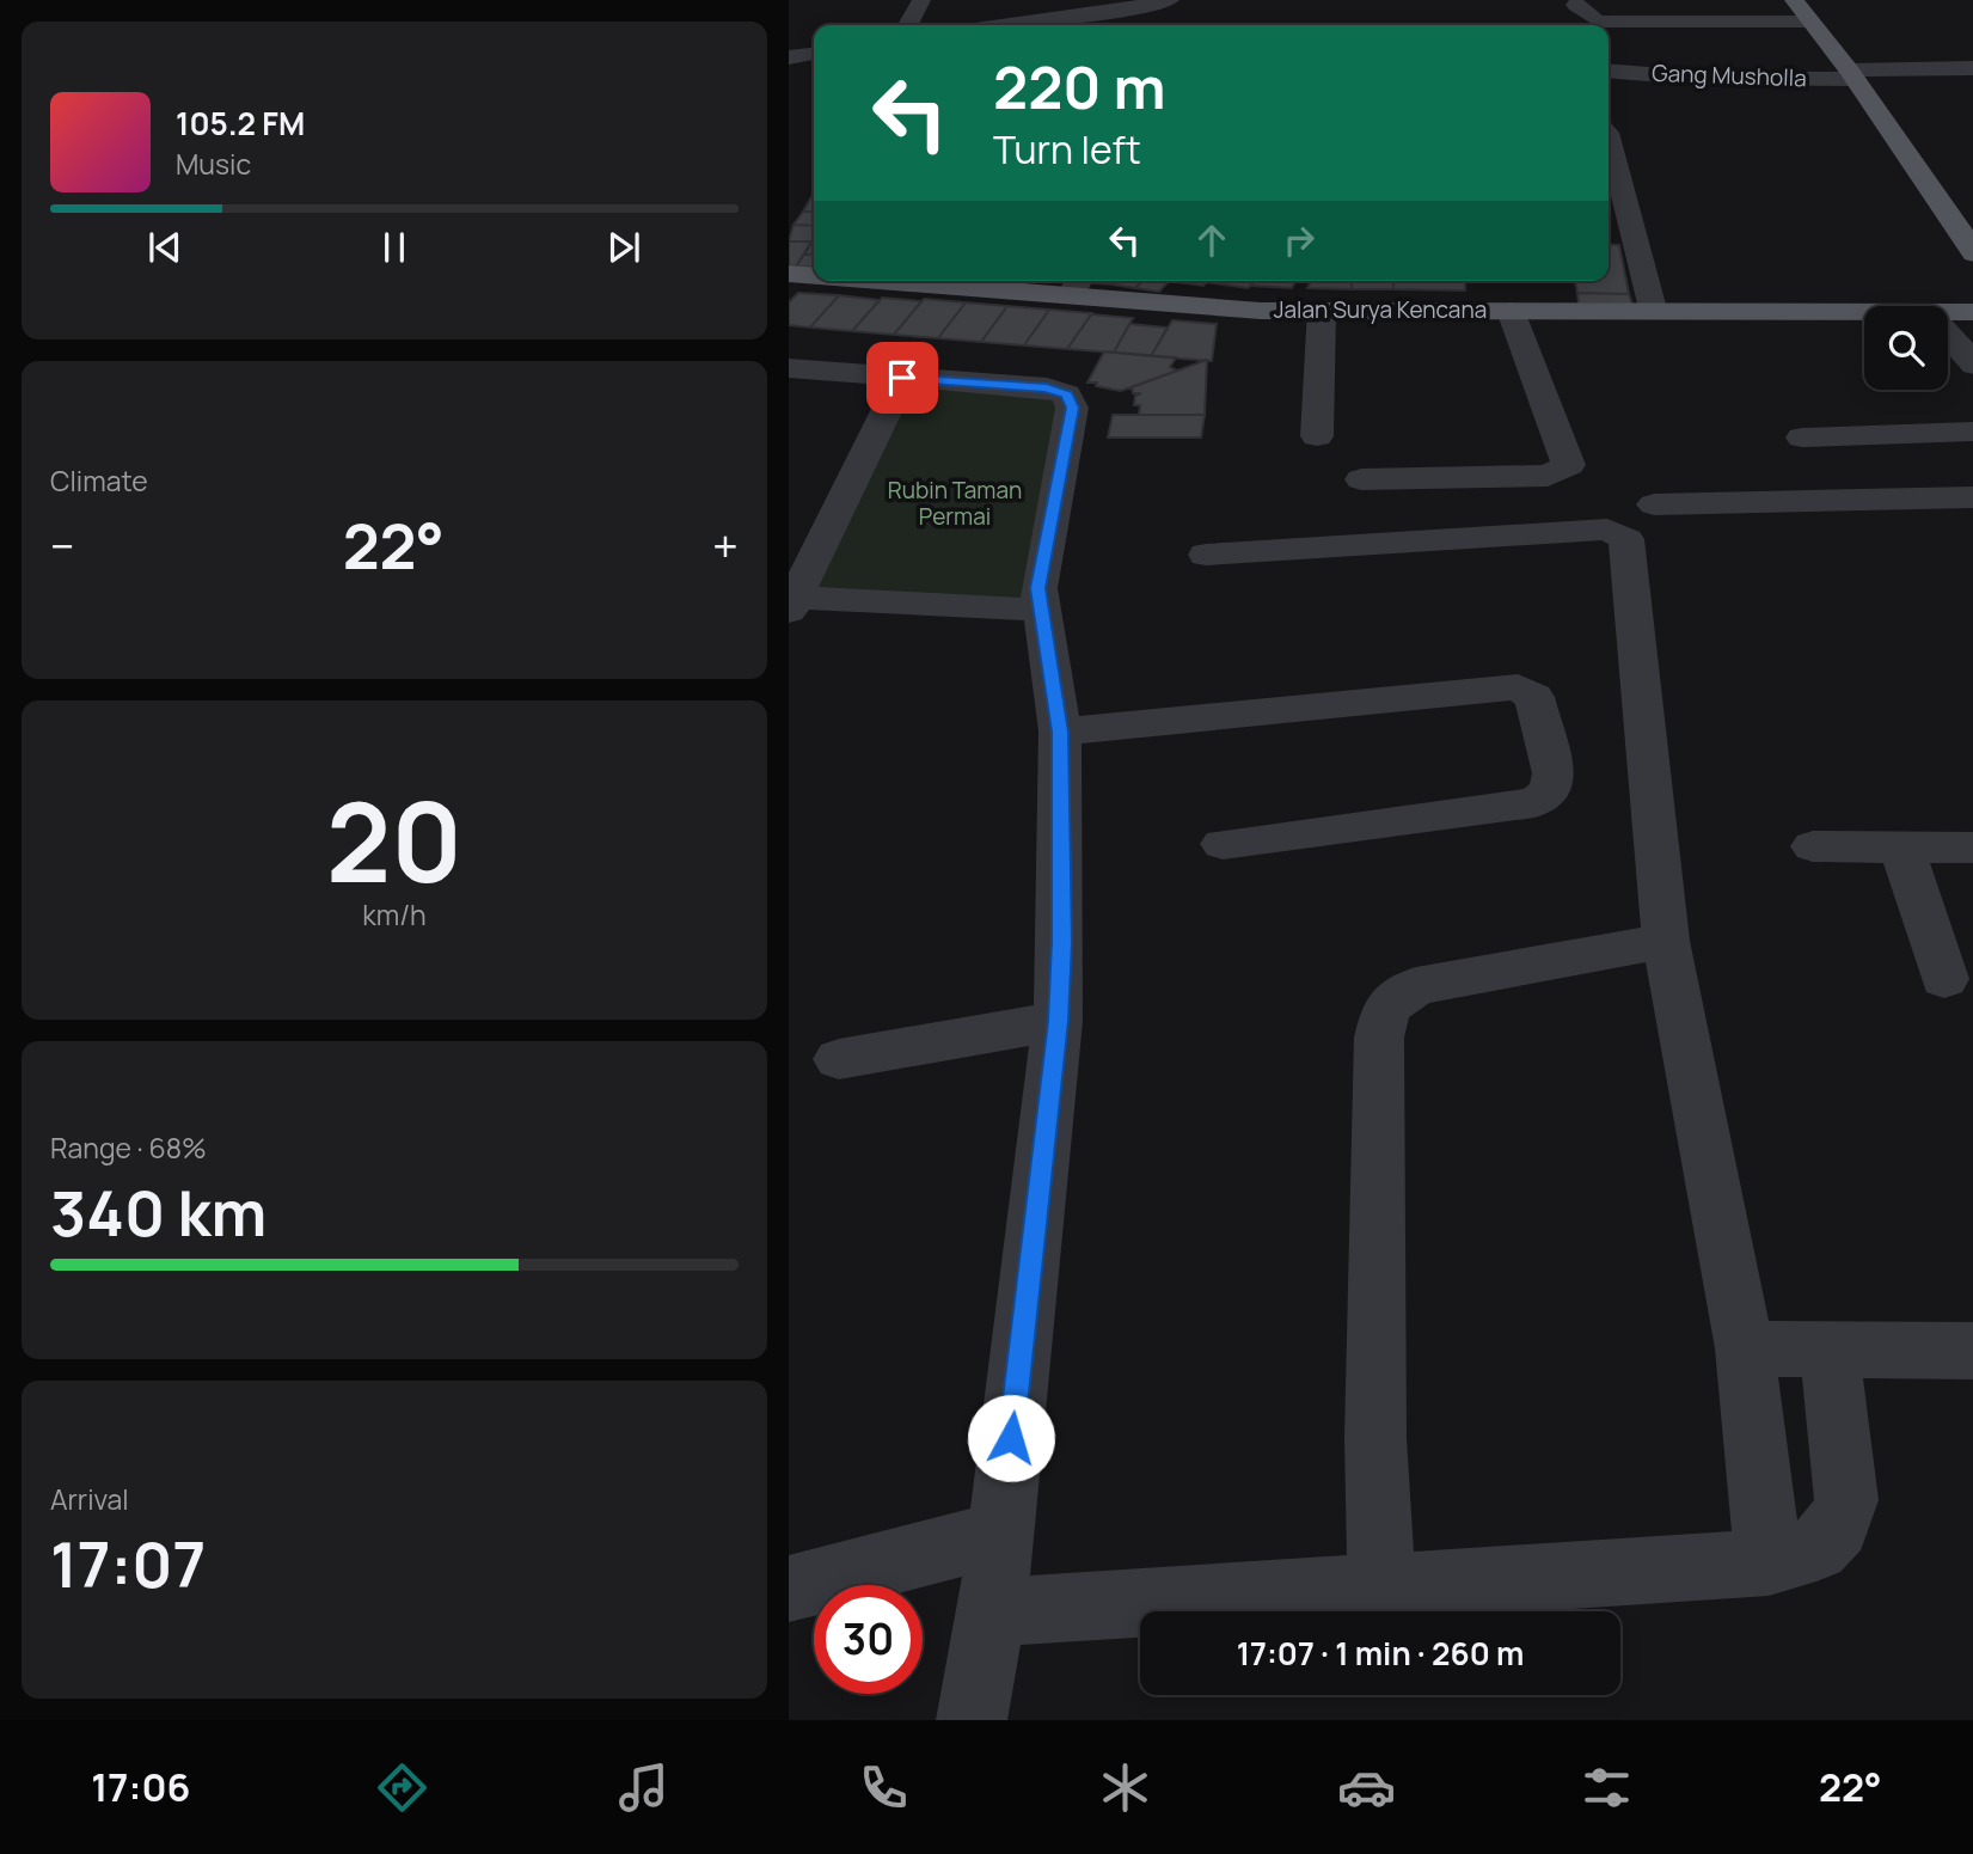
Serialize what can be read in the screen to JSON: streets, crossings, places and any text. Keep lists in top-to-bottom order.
{
  "streets": {
    "main road": ["Jalan Surya Kencana"],
    "street": ["Gang Musholla"]
  },
  "parks": ["Rubin Taman Permai"],
  "page": {
    "turn": ["220 m", "Turn left"],
    "song": ["105.2 FM", "Music"],
    "tile": [
      "Climate",
      ["20", "km/h"],
      ["Range · 68%", "340 km"],
      ["Arrival", "17:07"]
    ],
    "heat": ["−", "22°", "+"],
    "limit": "30",
    "trip": "17:07 · 1 min · 260 m",
    "tabs": ["17:06", "22°"]
  }
}
